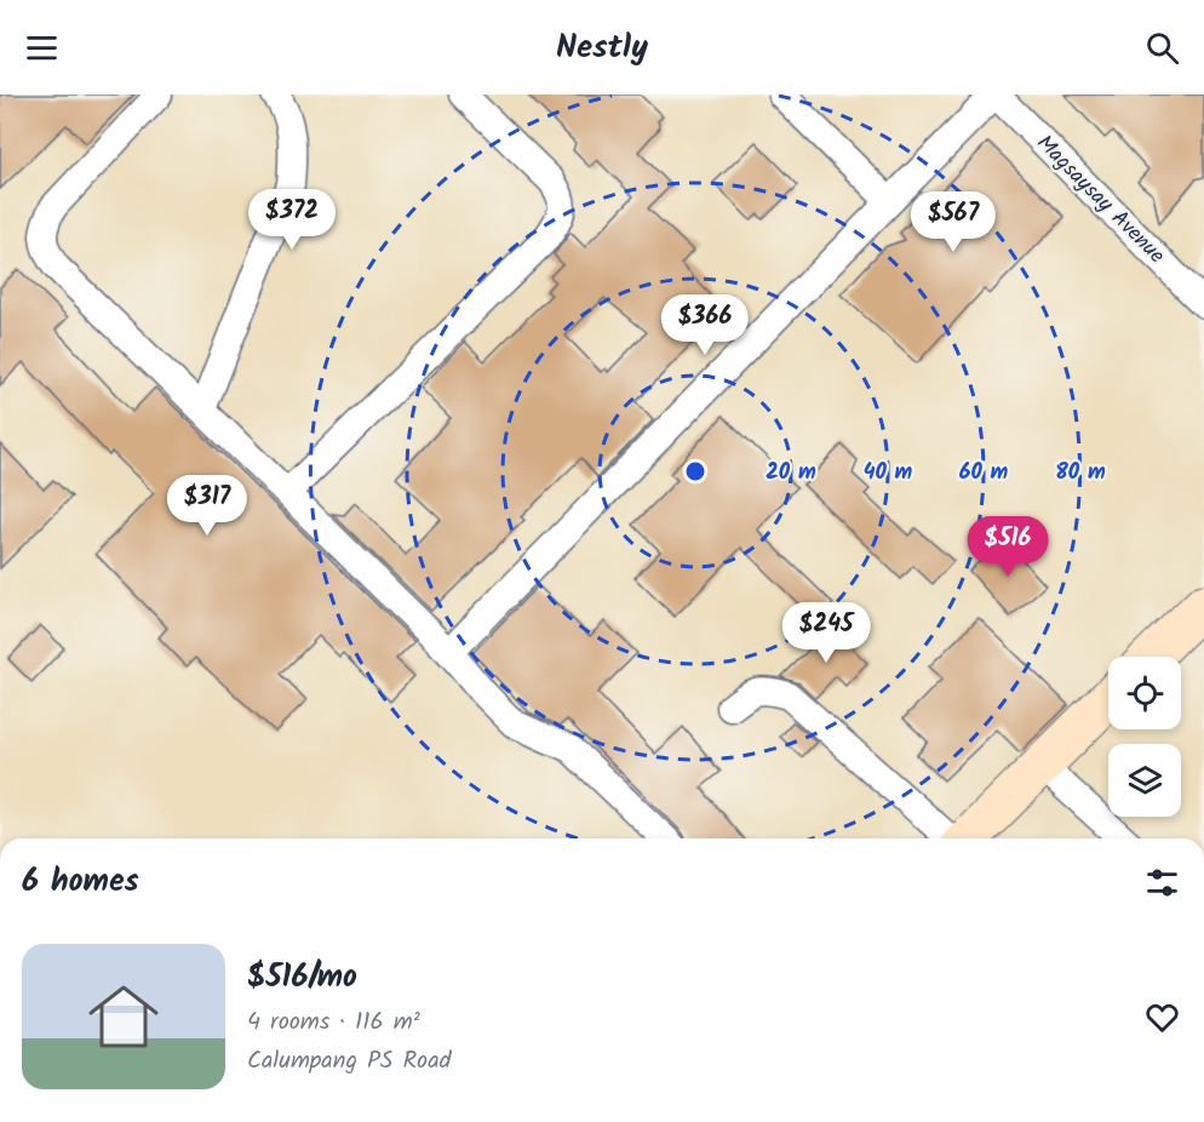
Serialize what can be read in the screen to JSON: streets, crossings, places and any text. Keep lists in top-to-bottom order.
{
  "streets": {
    "street": ["Magsaysay Avenue"]
  },
  "page": {
    "header": "Nestly",
    "price": [
      "$372",
      "$567",
      "$366",
      "$317",
      "$516",
      "$245"
    ],
    "heading": "6 homes",
    "list": [
      {
        "name": "$516/mo",
        "note": "4 rooms · 116 m² · Calumpang PS Road"
      }
    ]
  },
  "rings": [
    "20 m",
    "40 m",
    "60 m",
    "80 m"
  ]
}
